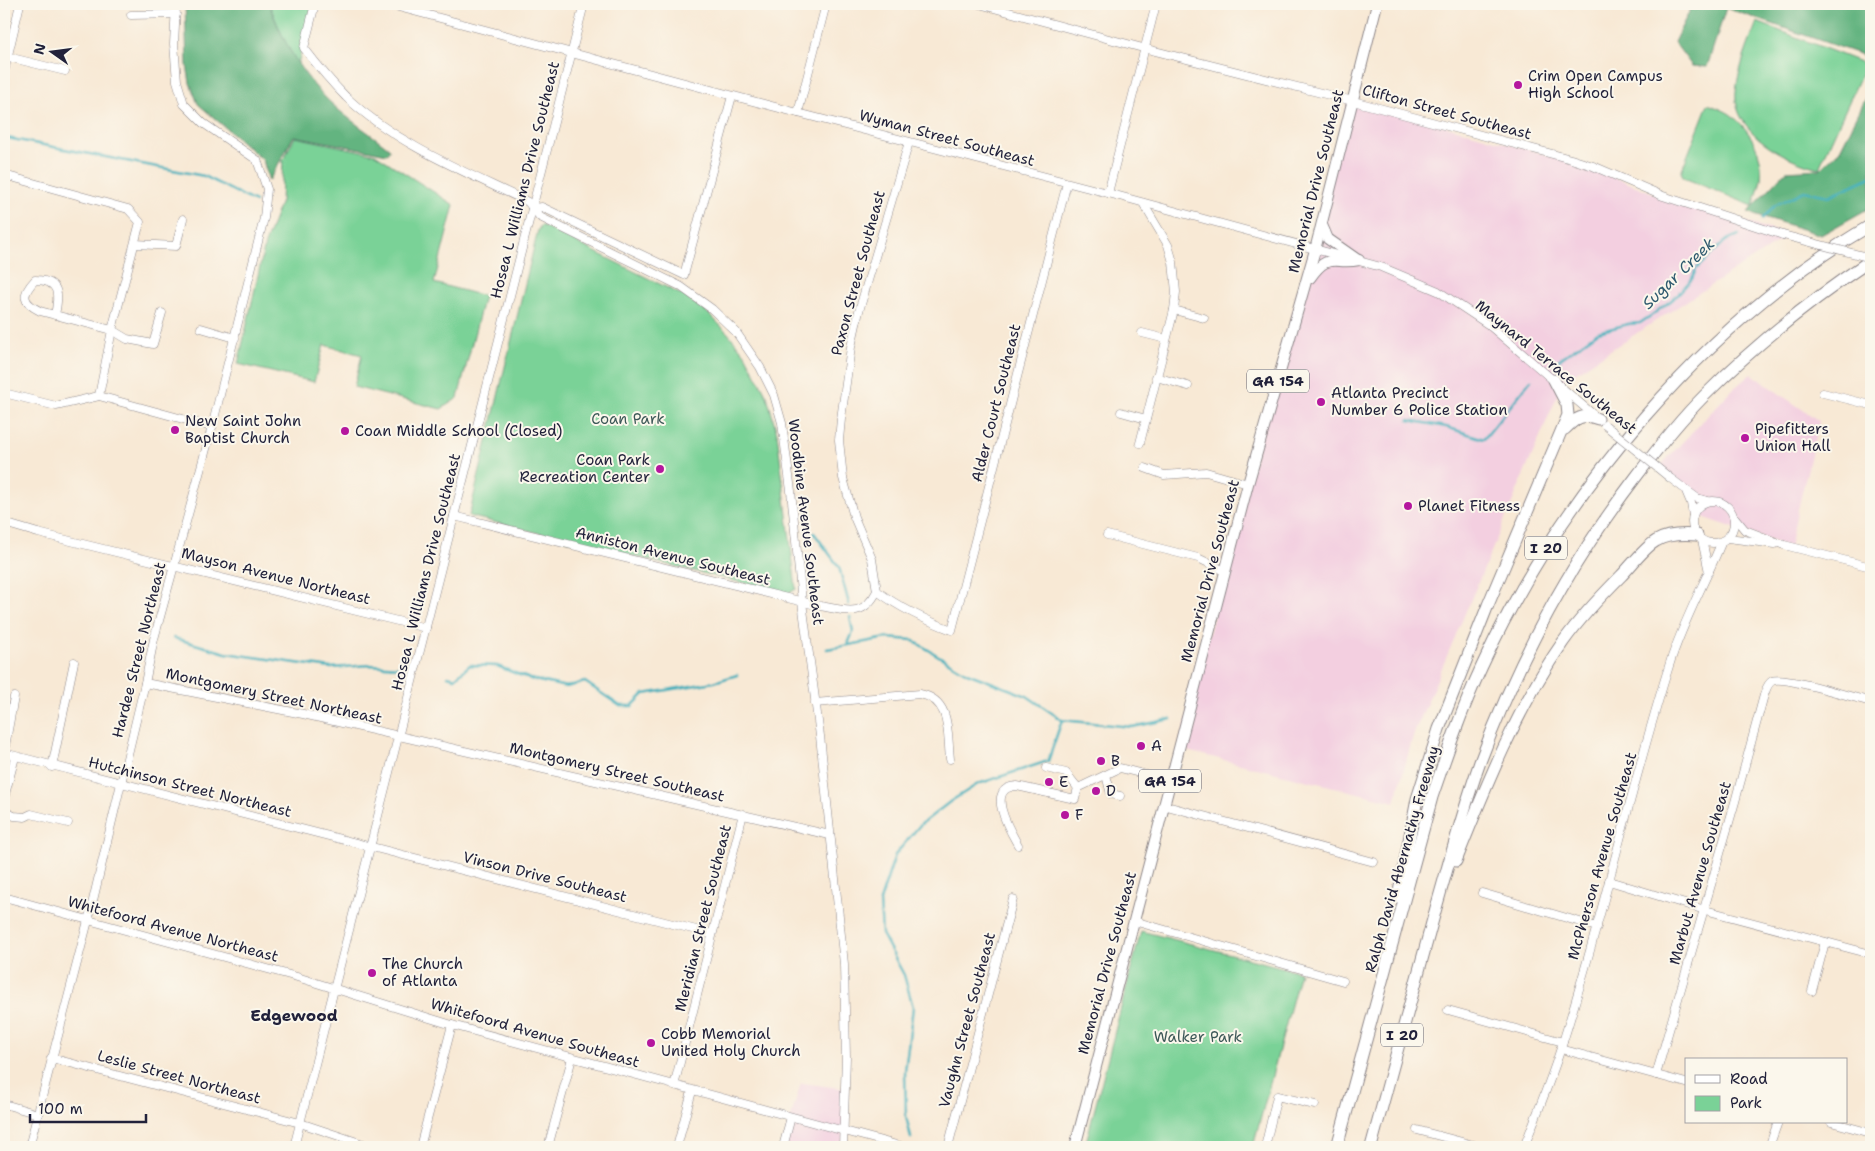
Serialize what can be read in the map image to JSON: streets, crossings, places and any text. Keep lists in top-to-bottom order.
{
  "streets": {
    "highway": ["I 20", "Ralph David Abernathy Freeway"],
    "main road": ["Memorial Drive Southeast", "GA 154"],
    "street": [
      "Clifton Street Southeast",
      "Wyman Street Southeast",
      "Hosea L Williams Drive Southeast",
      "Paxon Street Southeast",
      "Maynard Terrace Southeast",
      "Alder Court Southeast",
      "Woodbine Avenue Southeast",
      "Anniston Avenue Southeast",
      "Mayson Avenue Northeast",
      "Hardee Street Northeast",
      "Montgomery Street Northeast",
      "Montgomery Street Southeast",
      "Hutchinson Street Northeast",
      "McPherson Avenue Southeast",
      "Marbut Avenue Southeast",
      "Vinson Drive Southeast",
      "Meridian Street Southeast",
      "Whitefoord Avenue Northeast",
      "Vaughn Street Southeast",
      "Whitefoord Avenue Southeast",
      "Leslie Street Northeast"
    ]
  },
  "crossings": [
    ["Clifton Street Southeast", "Memorial Drive Southeast"],
    ["Clifton Street Southeast", "I 20"],
    ["Wyman Street Southeast", "Hosea L Williams Drive Southeast"],
    ["Wyman Street Southeast", "Memorial Drive Southeast"],
    ["Wyman Street Southeast", "Paxon Street Southeast"],
    ["Wyman Street Southeast", "Maynard Terrace Southeast"],
    ["Wyman Street Southeast", "Alder Court Southeast"],
    ["Hosea L Williams Drive Southeast", "Woodbine Avenue Southeast"],
    ["Hosea L Williams Drive Southeast", "Anniston Avenue Southeast"],
    ["Hosea L Williams Drive Southeast", "Mayson Avenue Northeast"],
    ["Hosea L Williams Drive Southeast", "Montgomery Street Northeast"],
    ["Hosea L Williams Drive Southeast", "Montgomery Street Southeast"],
    ["Hosea L Williams Drive Southeast", "Hutchinson Street Northeast"],
    ["Hosea L Williams Drive Southeast", "Vinson Drive Southeast"],
    ["Hosea L Williams Drive Southeast", "Whitefoord Avenue Northeast"],
    ["Hosea L Williams Drive Southeast", "Whitefoord Avenue Southeast"],
    ["Hosea L Williams Drive Southeast", "Leslie Street Northeast"],
    ["Memorial Drive Southeast", "Maynard Terrace Southeast"],
    ["Paxon Street Southeast", "Alder Court Southeast"],
    ["Paxon Street Southeast", "Anniston Avenue Southeast"],
    ["Maynard Terrace Southeast", "McPherson Avenue Southeast"],
    ["Alder Court Southeast", "Anniston Avenue Southeast"],
    ["Woodbine Avenue Southeast", "Anniston Avenue Southeast"],
    ["Woodbine Avenue Southeast", "Montgomery Street Southeast"],
    ["Woodbine Avenue Southeast", "Whitefoord Avenue Southeast"],
    ["Mayson Avenue Northeast", "Hardee Street Northeast"],
    ["Hardee Street Northeast", "Montgomery Street Northeast"],
    ["Hardee Street Northeast", "Hutchinson Street Northeast"],
    ["Hardee Street Northeast", "Whitefoord Avenue Northeast"],
    ["Hardee Street Northeast", "Leslie Street Northeast"],
    ["Montgomery Street Northeast", "Montgomery Street Southeast"],
    ["Montgomery Street Southeast", "Meridian Street Southeast"],
    ["Hutchinson Street Northeast", "Vinson Drive Southeast"],
    ["Vinson Drive Southeast", "Meridian Street Southeast"],
    ["Meridian Street Southeast", "Whitefoord Avenue Southeast"],
    ["Whitefoord Avenue Northeast", "Whitefoord Avenue Southeast"]
  ],
  "districts": ["Edgewood"],
  "water": ["Sugar Creek"],
  "parks": ["Coan Park", "Walker Park"],
  "places": [
    "Crim Open Campus High School",
    "Atlanta Precinct Number 6 Police Station",
    "New Saint John Baptist Church",
    "Coan Middle School (Closed)",
    "Pipefitters Union Hall",
    "Coan Park Recreation Center",
    "Planet Fitness",
    "A",
    "B",
    "E",
    "D",
    "F",
    "The Church of Atlanta",
    "Cobb Memorial United Holy Church"
  ],
  "legend": ["Road", "Park"],
  "scale_bar": "100 m",
  "north": "left"
}
